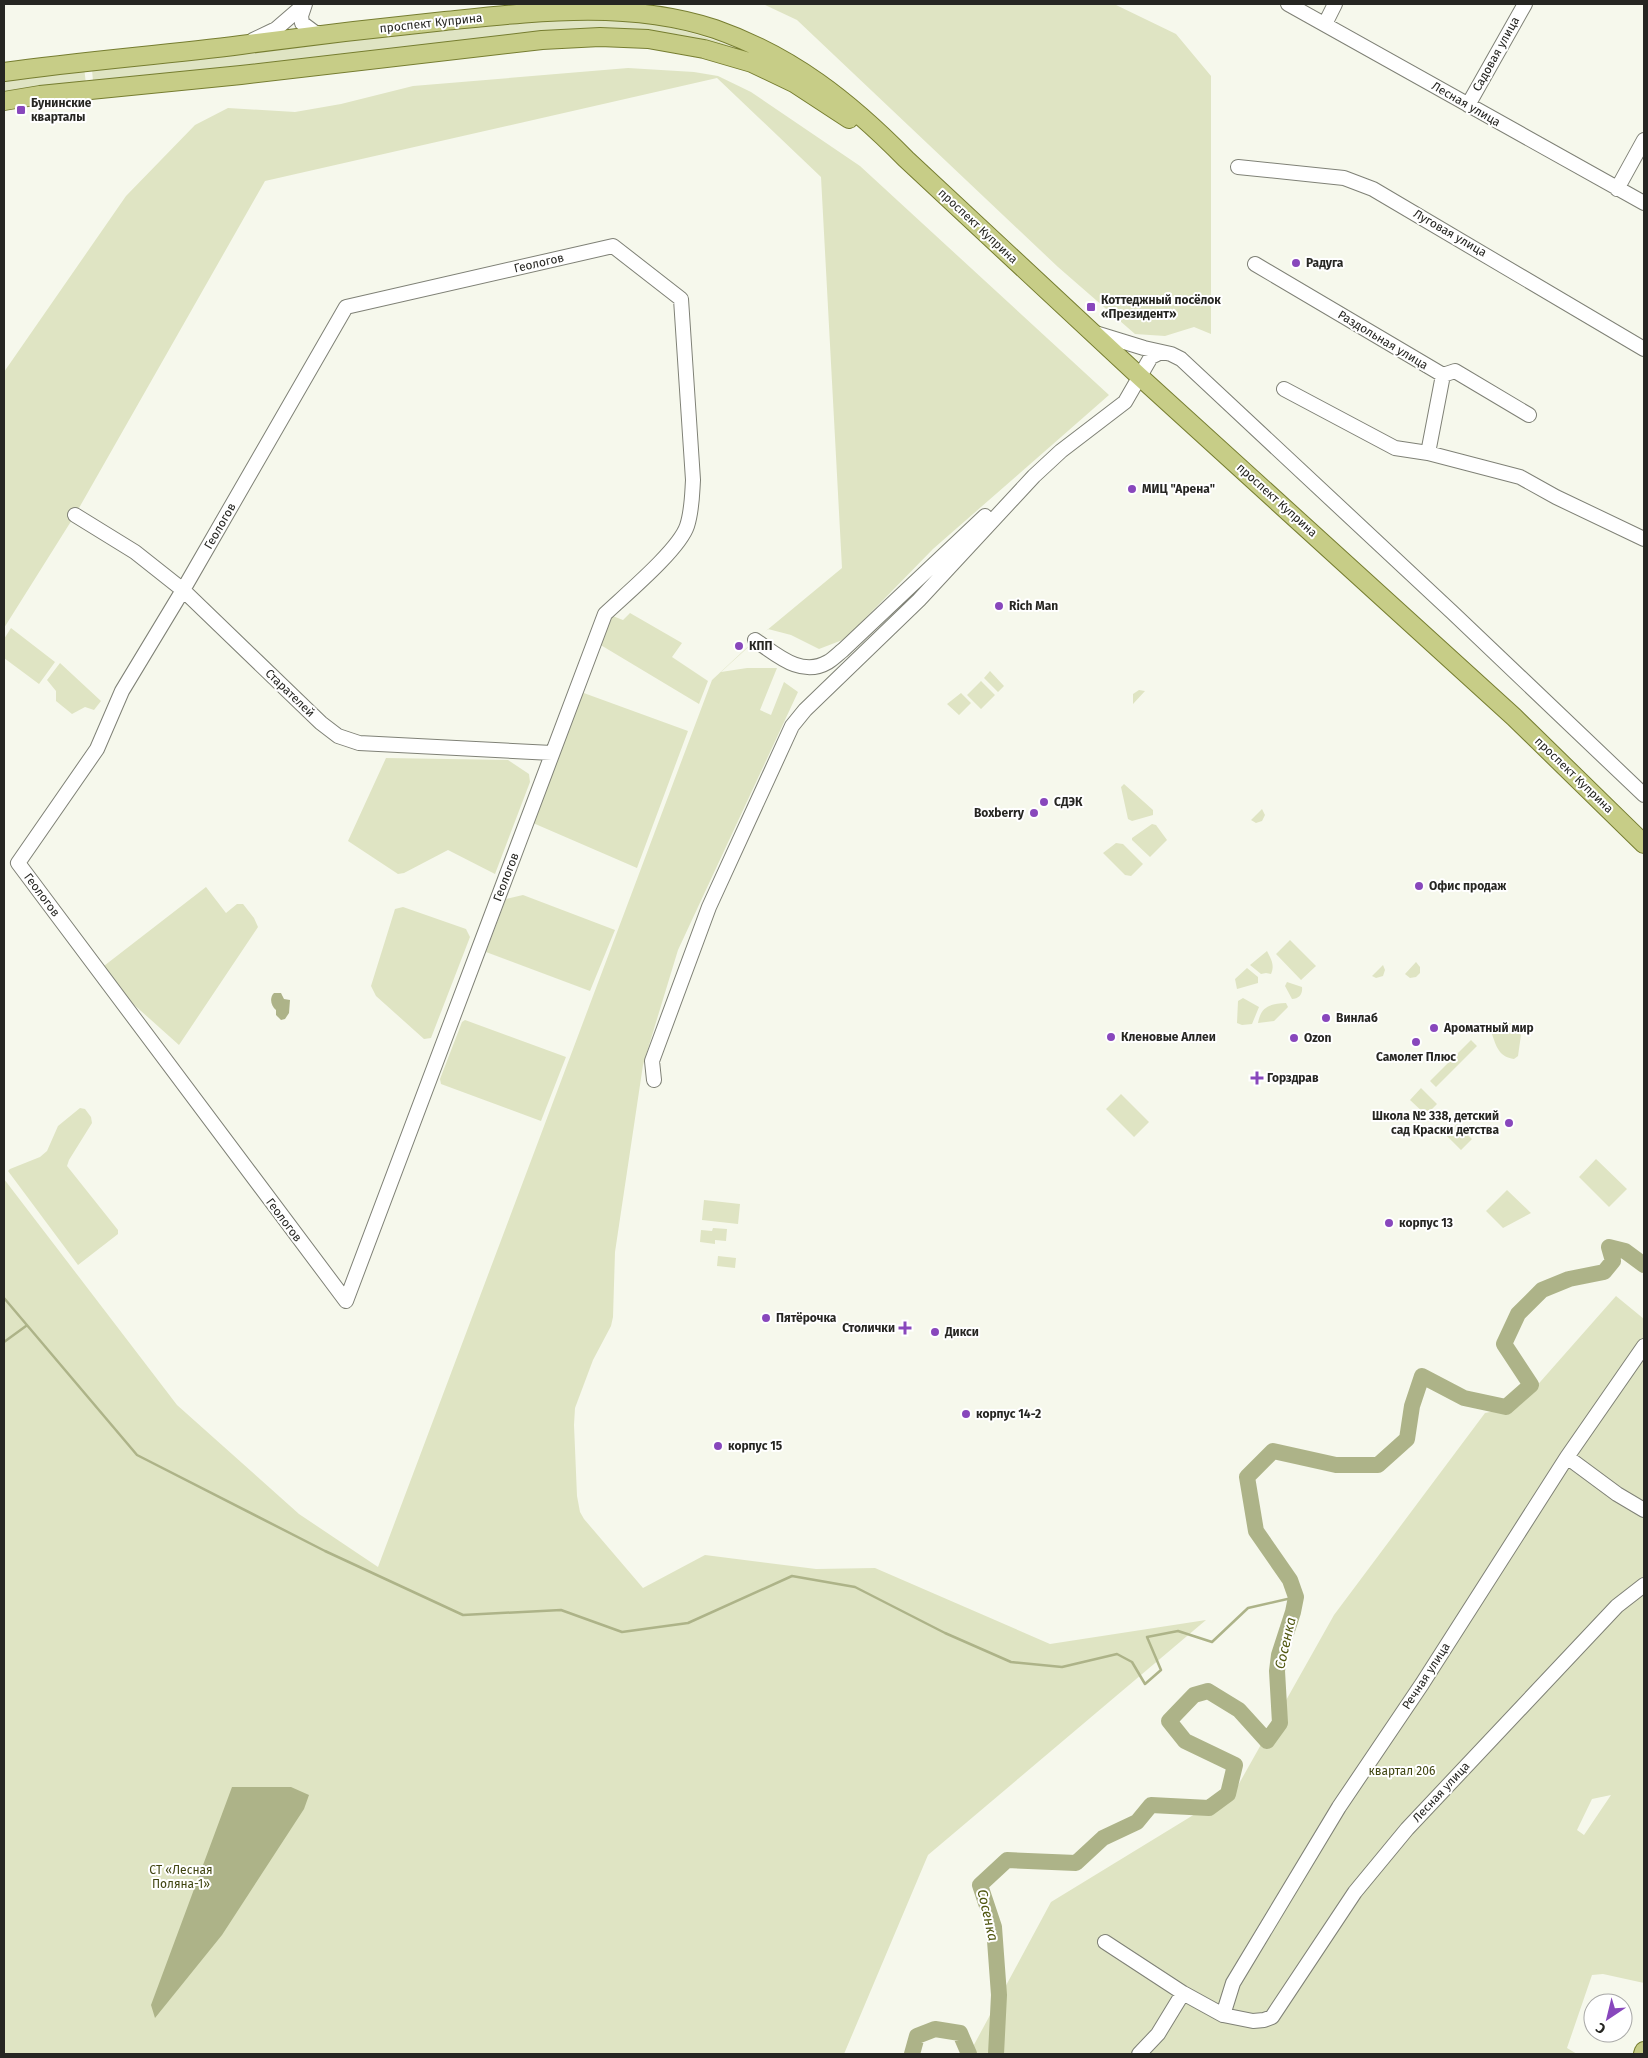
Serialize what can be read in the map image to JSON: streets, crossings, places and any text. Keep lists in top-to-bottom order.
{
  "streets": {
    "main road": ["проспект Куприна"],
    "street": [
      "Садовая улица",
      "Лесная улица",
      "Луговая улица",
      "Геологов",
      "Раздольная улица",
      "Старателей",
      "Речная улица"
    ]
  },
  "crossings": [
    ["Садовая улица", "Лесная улица"],
    ["Лесная улица", "Речная улица"],
    ["Геологов", "Старателей"]
  ],
  "water": ["Сосенка"],
  "parks": ["квартал 206", "СТ «Лесная Поляна-1»"],
  "places": {
    "transit": ["Бунинские кварталы", "Коттеджный посёлок «Президент»"],
    "other": [
      "Радуга",
      "МИЦ \"Арена\"",
      "Rich Man",
      "КПП",
      "СДЭК",
      "Boxberry",
      "Офис продаж",
      "Винлаб",
      "Ароматный мир",
      "Кленовые Аллеи",
      "Ozon",
      "Самолет Плюс",
      "Школа № 338, детский сад Краски детства",
      "корпус 13",
      "Пятёрочка",
      "Дикси",
      "корпус 14-2",
      "корпус 15"
    ],
    "health": ["Горздрав", "Столички"]
  },
  "north": "bottom left"
}
